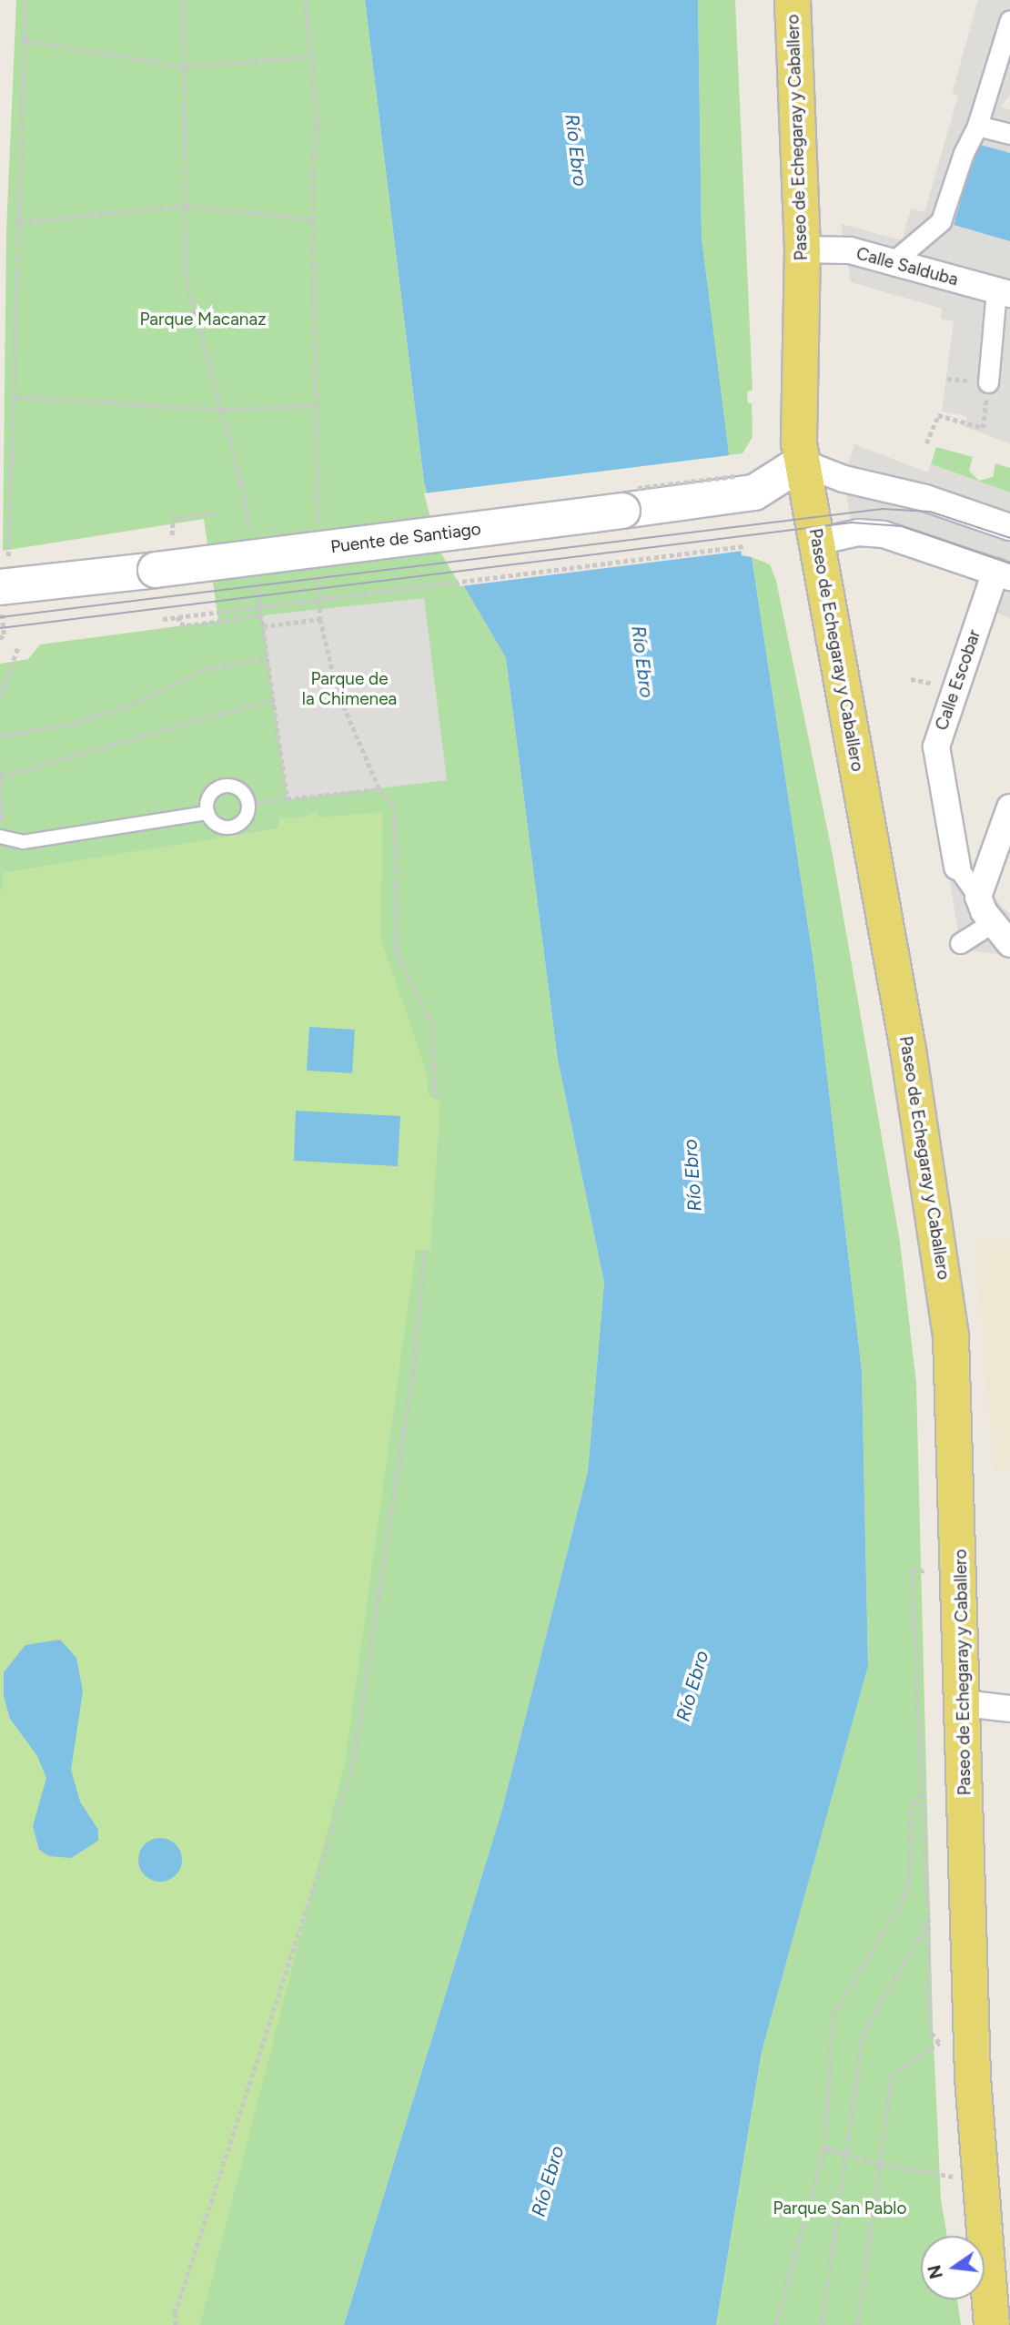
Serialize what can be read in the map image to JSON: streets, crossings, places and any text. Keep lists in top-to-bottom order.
{
  "streets": {
    "main road": ["Paseo de Echegaray y Caballero", "Puente de Santiago"],
    "street": ["Calle Salduba", "Calle Escobar"]
  },
  "crossings": [
    ["Paseo de Echegaray y Caballero", "Calle Salduba"],
    ["Paseo de Echegaray y Caballero", "Puente de Santiago"]
  ],
  "water": ["Río Ebro"],
  "parks": ["Parque Macanaz", "Parque de la Chimenea", "Parque San Pablo"],
  "north": "left"
}
